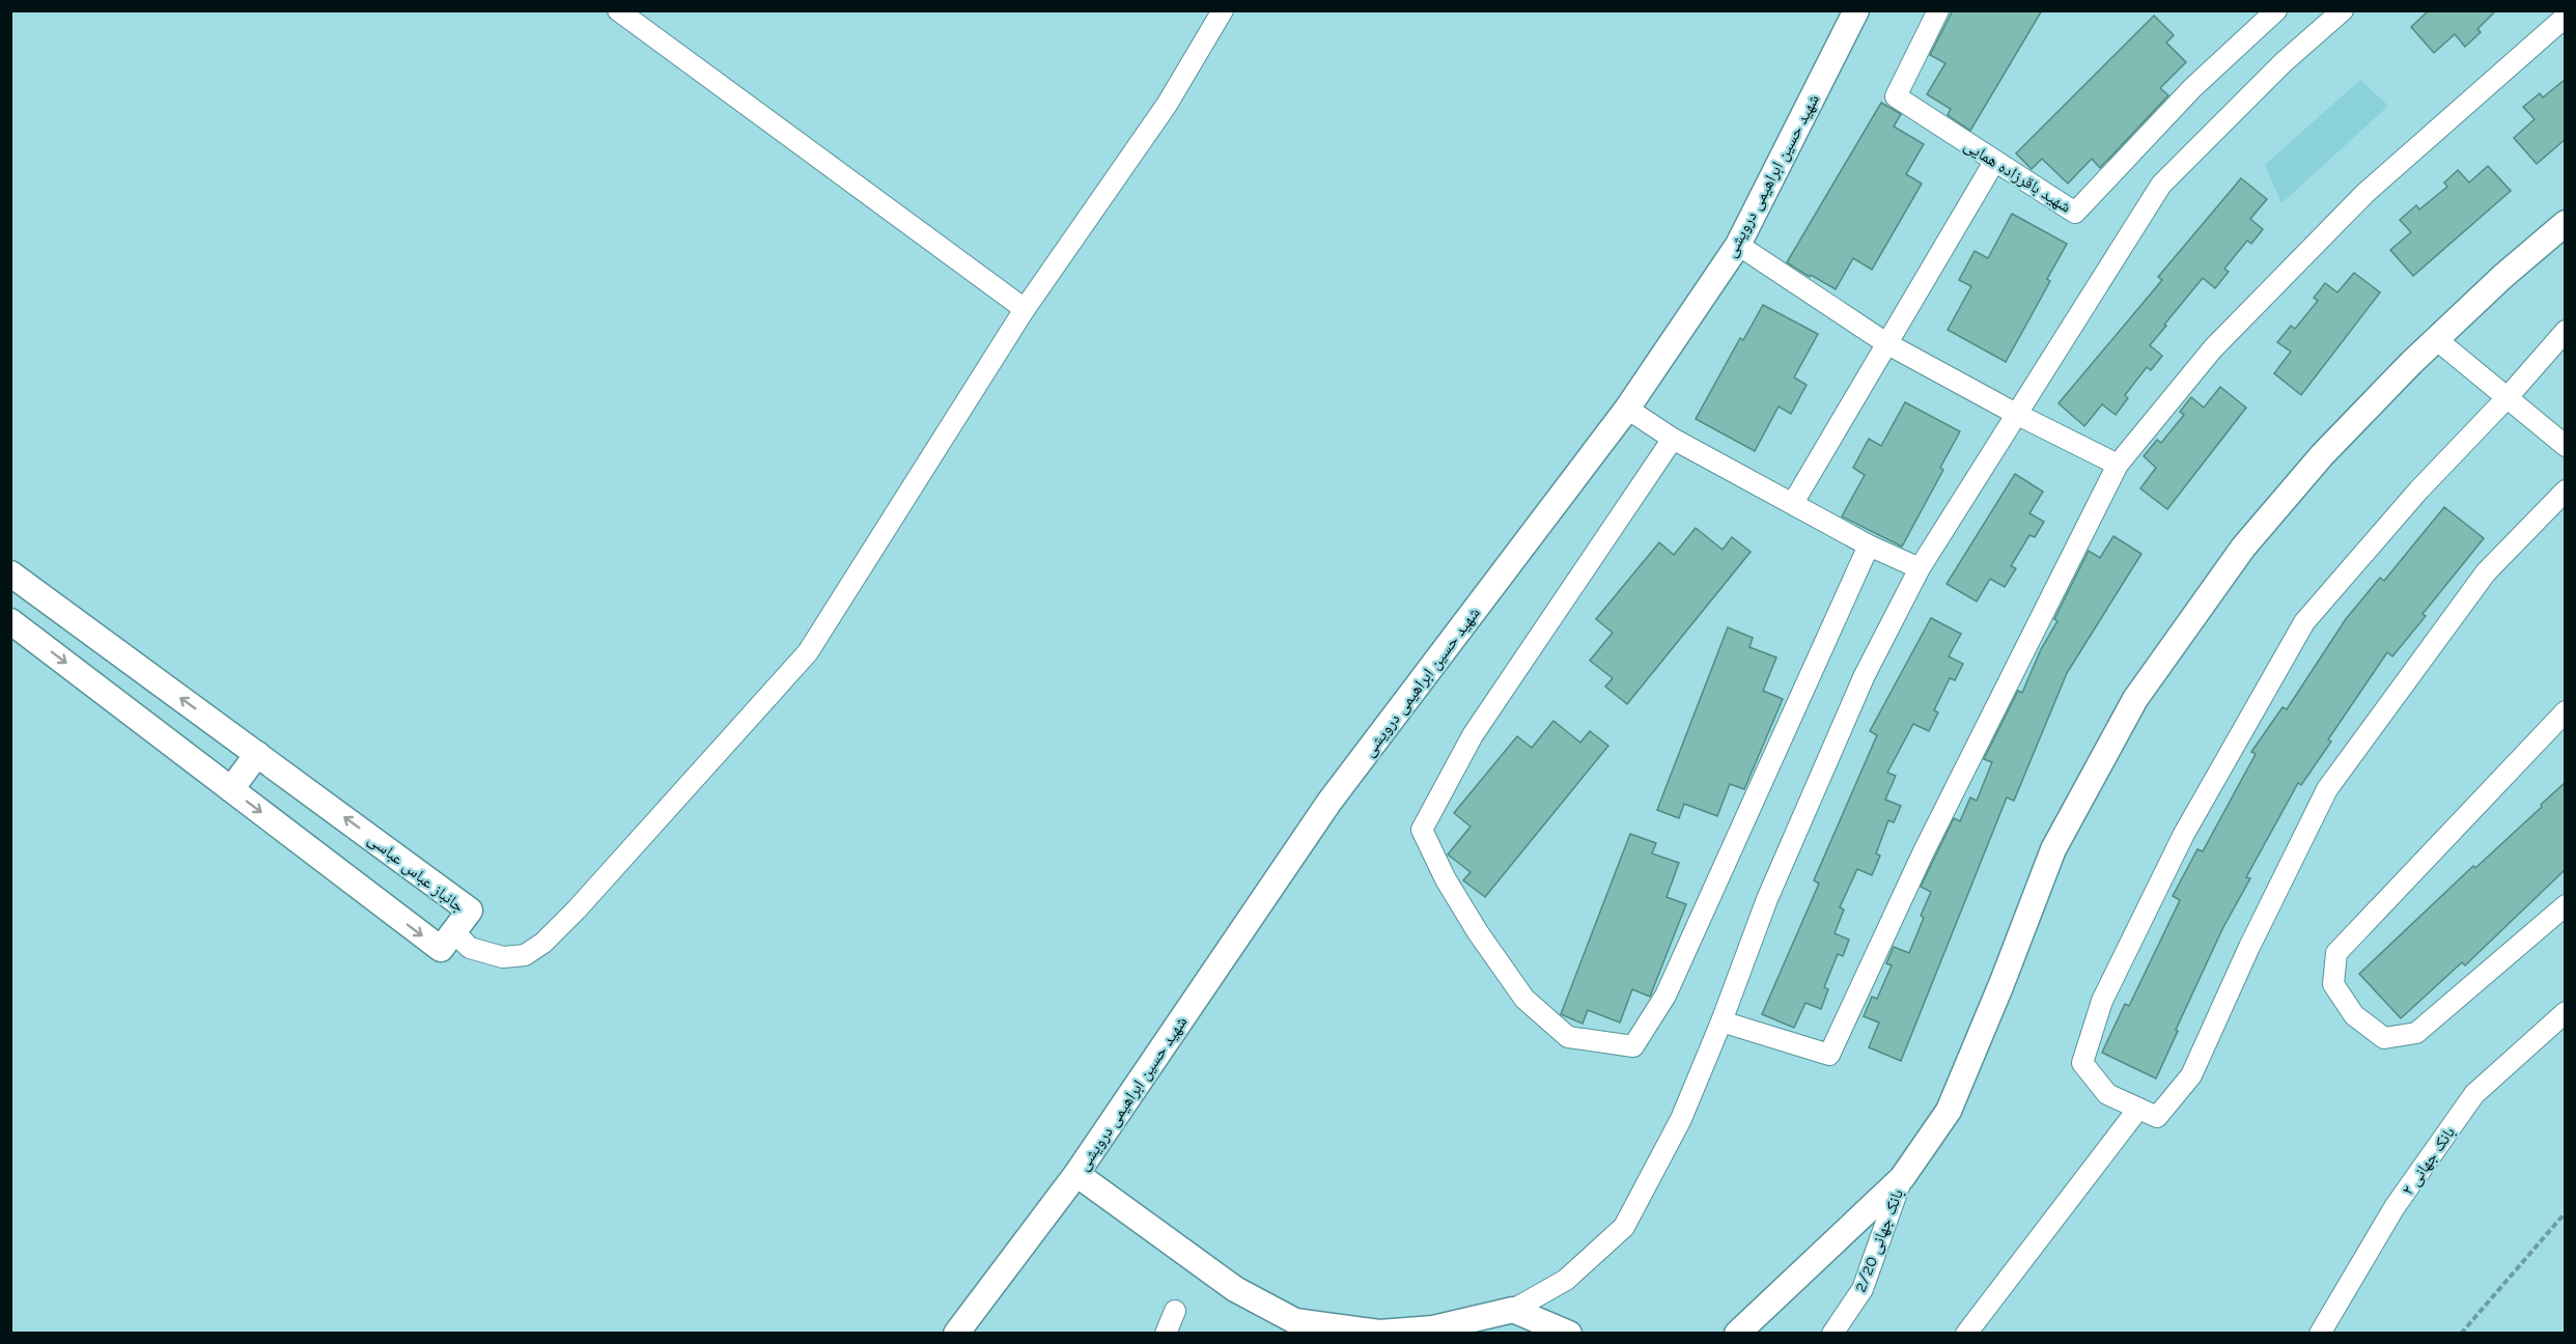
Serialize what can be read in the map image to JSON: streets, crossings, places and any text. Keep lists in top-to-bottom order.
{
  "streets": {
    "street": [
      "شهید حسین ابراهیمی درویشی",
      "شهید باقرزاده همایی",
      "جانباز عباس عباسی",
      "بانک جهانی ۲",
      "بانک جهانی 2/20"
    ]
  }
}
